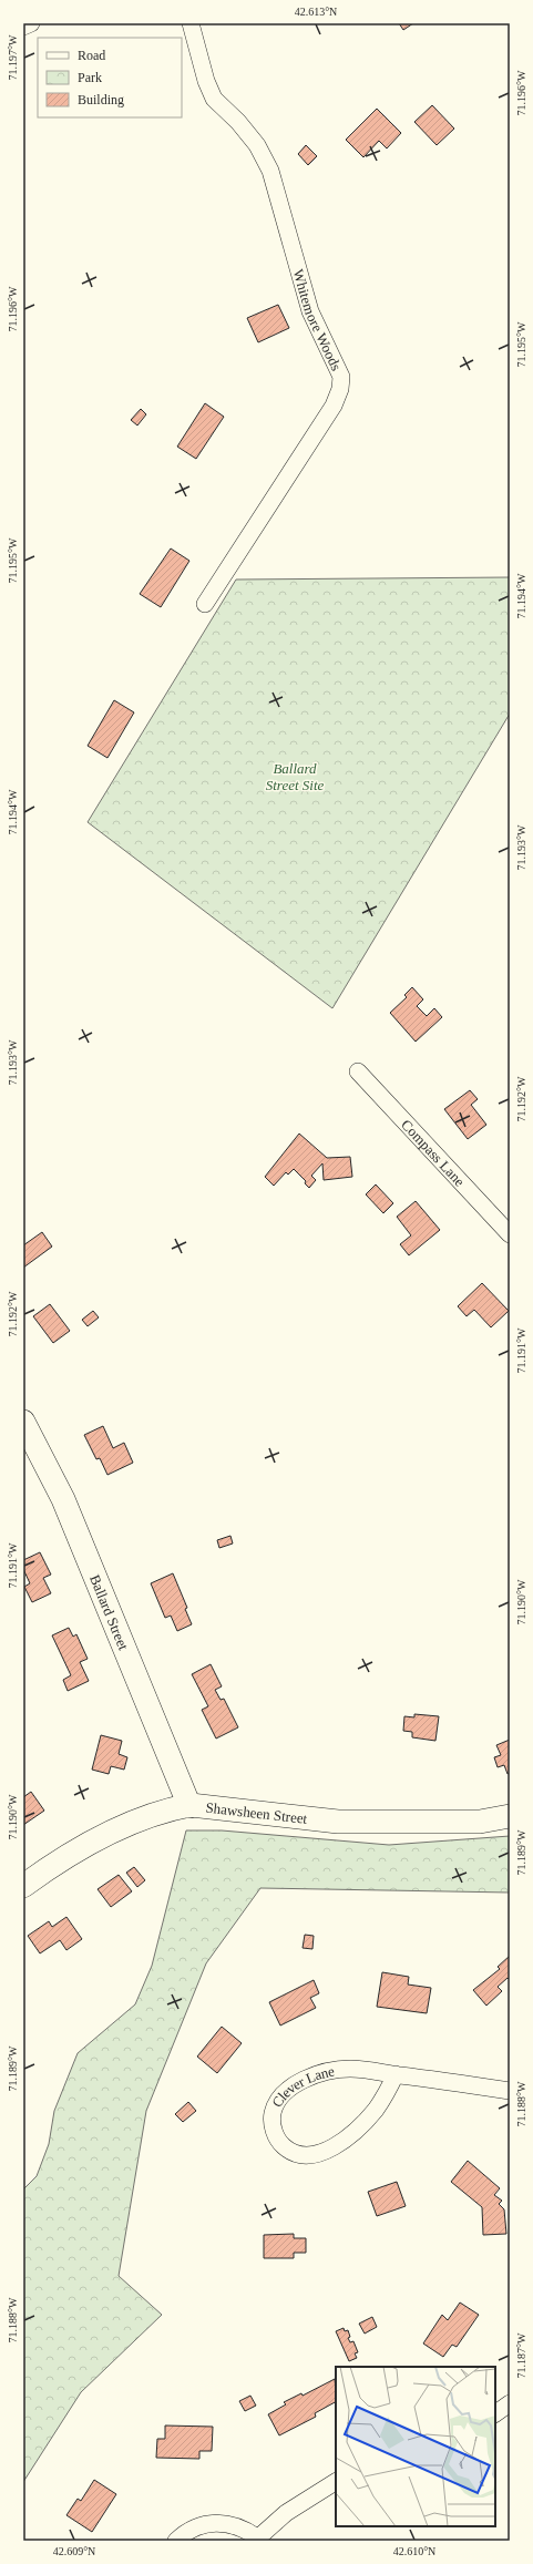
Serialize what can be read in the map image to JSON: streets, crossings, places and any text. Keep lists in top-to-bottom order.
{
  "streets": {
    "main road": ["Ballard Street", "Shawsheen Street"],
    "street": ["Whitemore Woods", "Compass Lane", "Clever Lane"]
  },
  "crossings": [
    ["Ballard Street", "Shawsheen Street"]
  ],
  "parks": ["Ballard Street Site"],
  "legend": ["Road", "Park", "Building"],
  "coordinates": [
    "42.613°N",
    "71.197°W",
    "71.196°W",
    "71.195°W",
    "71.194°W",
    "71.193°W",
    "71.192°W",
    "71.191°W",
    "71.190°W",
    "71.189°W",
    "71.188°W",
    "71.187°W",
    "42.609°N",
    "42.610°N"
  ]
}
